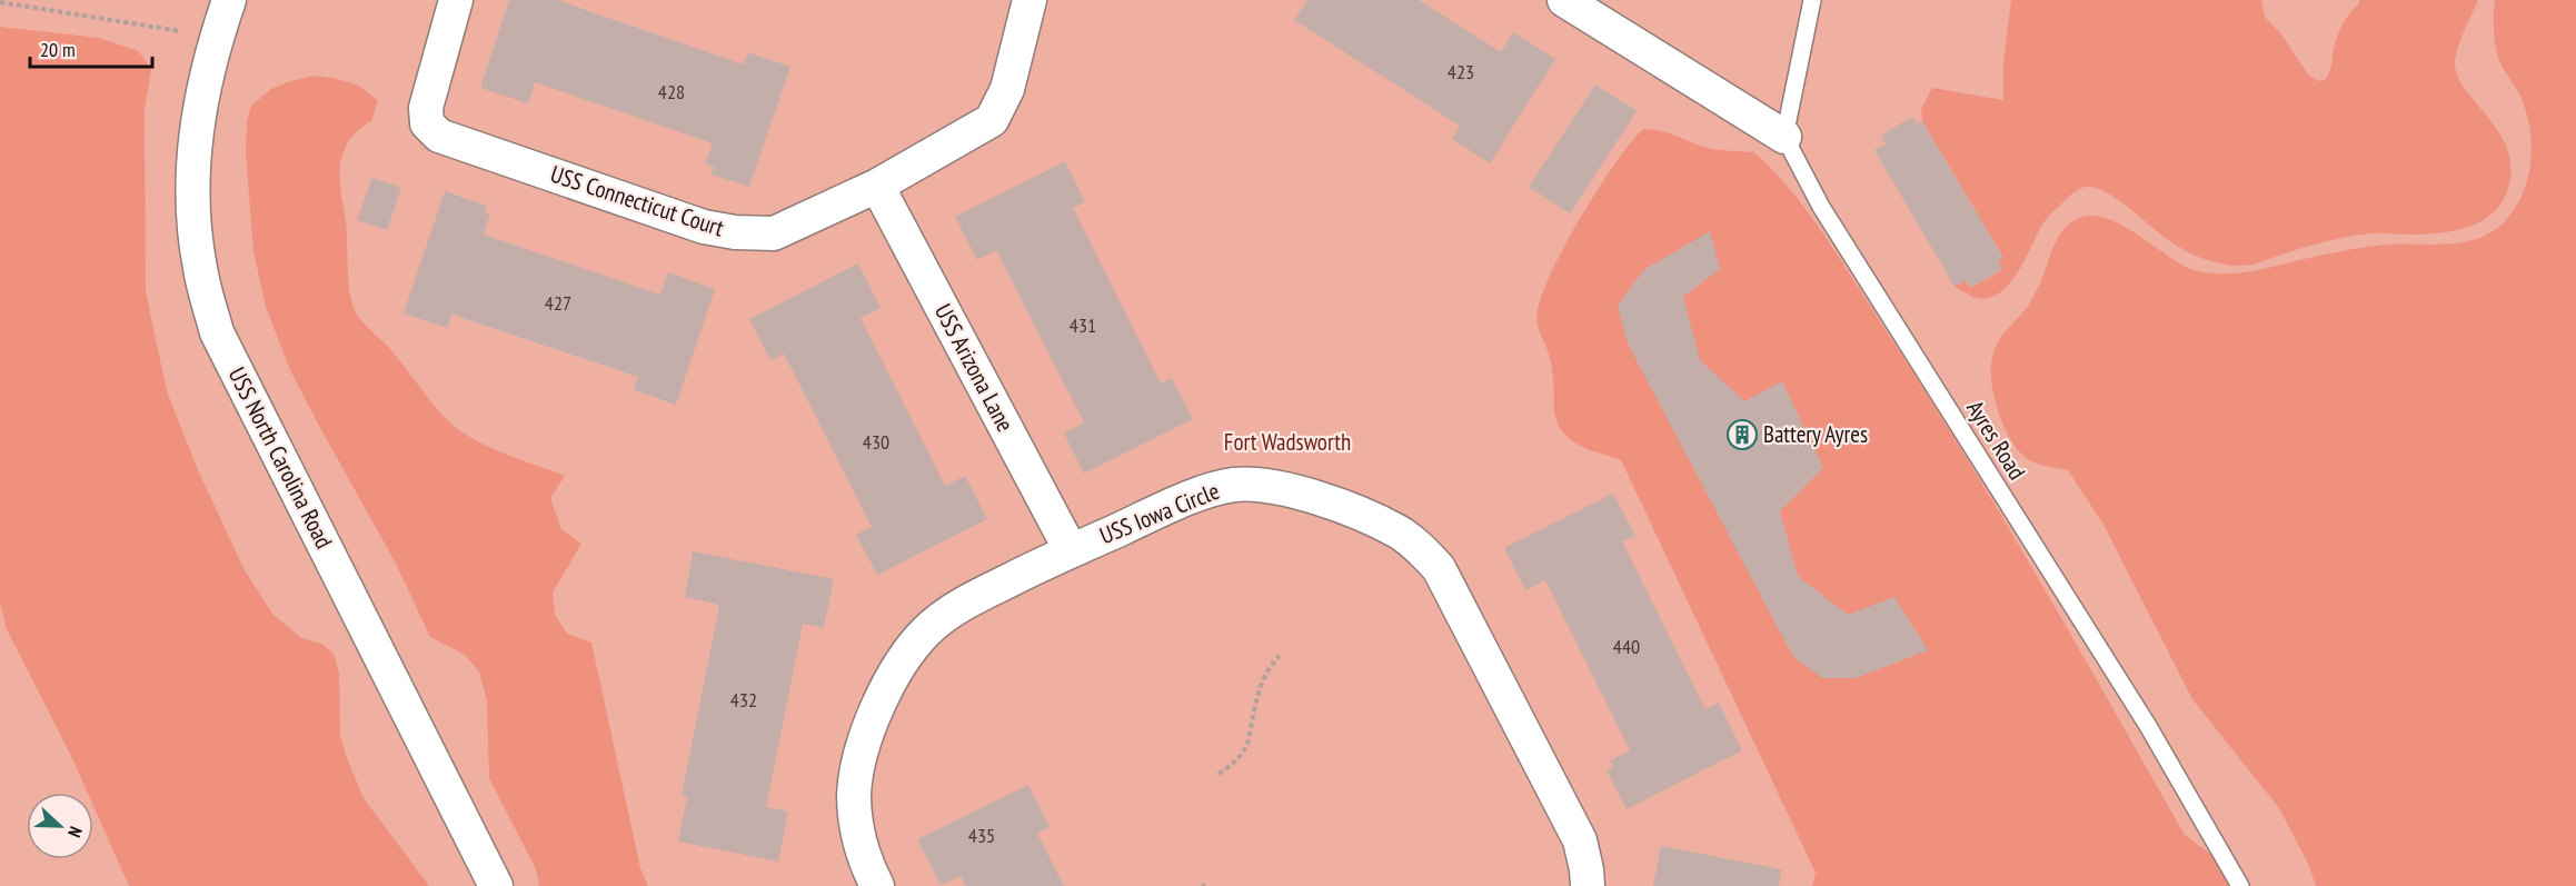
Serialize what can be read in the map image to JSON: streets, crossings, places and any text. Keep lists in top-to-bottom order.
{
  "streets": {
    "street": [
      "USS Connecticut Court",
      "USS Arizona Lane",
      "USS North Carolina Road",
      "USS Iowa Circle"
    ],
    "lane": ["Ayres Road"]
  },
  "crossings": [
    ["USS Connecticut Court", "USS Arizona Lane"],
    ["USS Arizona Lane", "USS Iowa Circle"]
  ],
  "parks": ["Fort Wadsworth"],
  "places": {
    "building": ["Battery Ayres"]
  },
  "house_numbers": [
    "423",
    "428",
    "427",
    "431",
    "430",
    "440",
    "432",
    "435"
  ],
  "scale_bar": "20 m",
  "north": "right"
}
